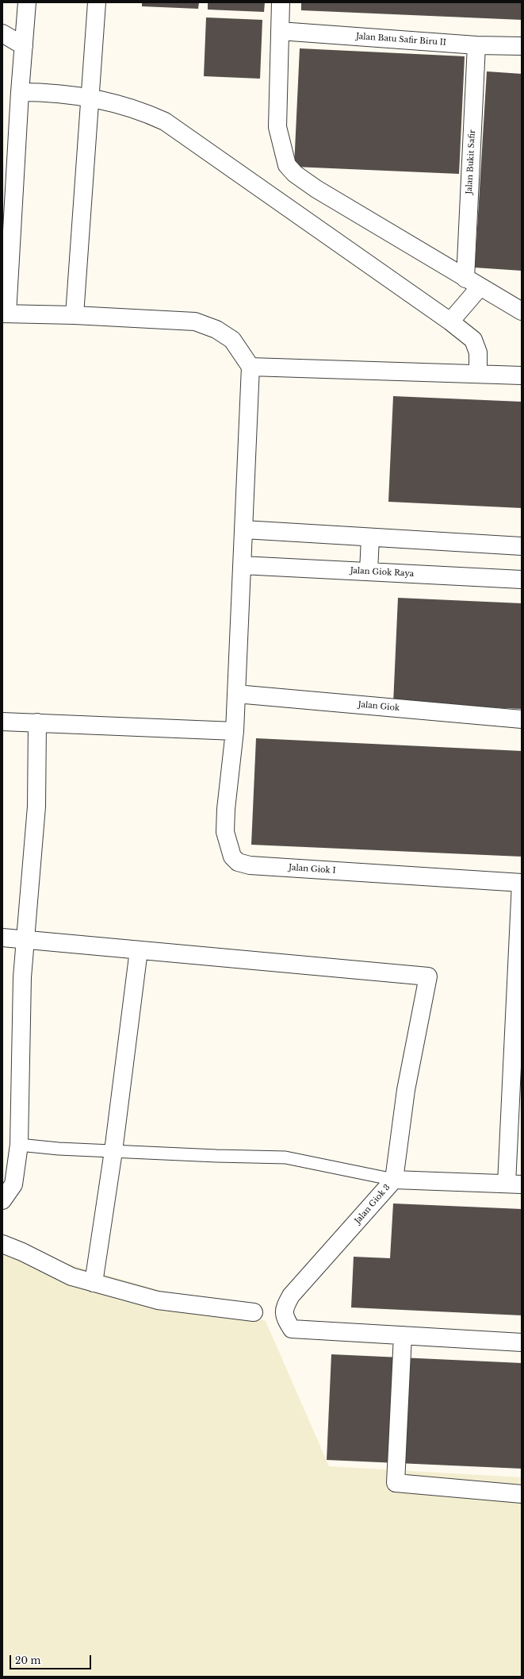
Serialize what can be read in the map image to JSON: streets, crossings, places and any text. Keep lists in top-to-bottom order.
{
  "streets": {
    "street": [
      "Jalan Batu Safir Biru II",
      "Jalan Bukit Safir",
      "Jalan Giok Raya",
      "Jalan Giok",
      "Jalan Giok I",
      "Jalan Giok 3"
    ]
  },
  "crossings": [
    ["Jalan Batu Safir Biru II", "Jalan Bukit Safir"],
    ["Jalan Giok Raya", "Jalan Giok I"],
    ["Jalan Giok", "Jalan Giok I"]
  ],
  "scale_bar": "20 m"
}
